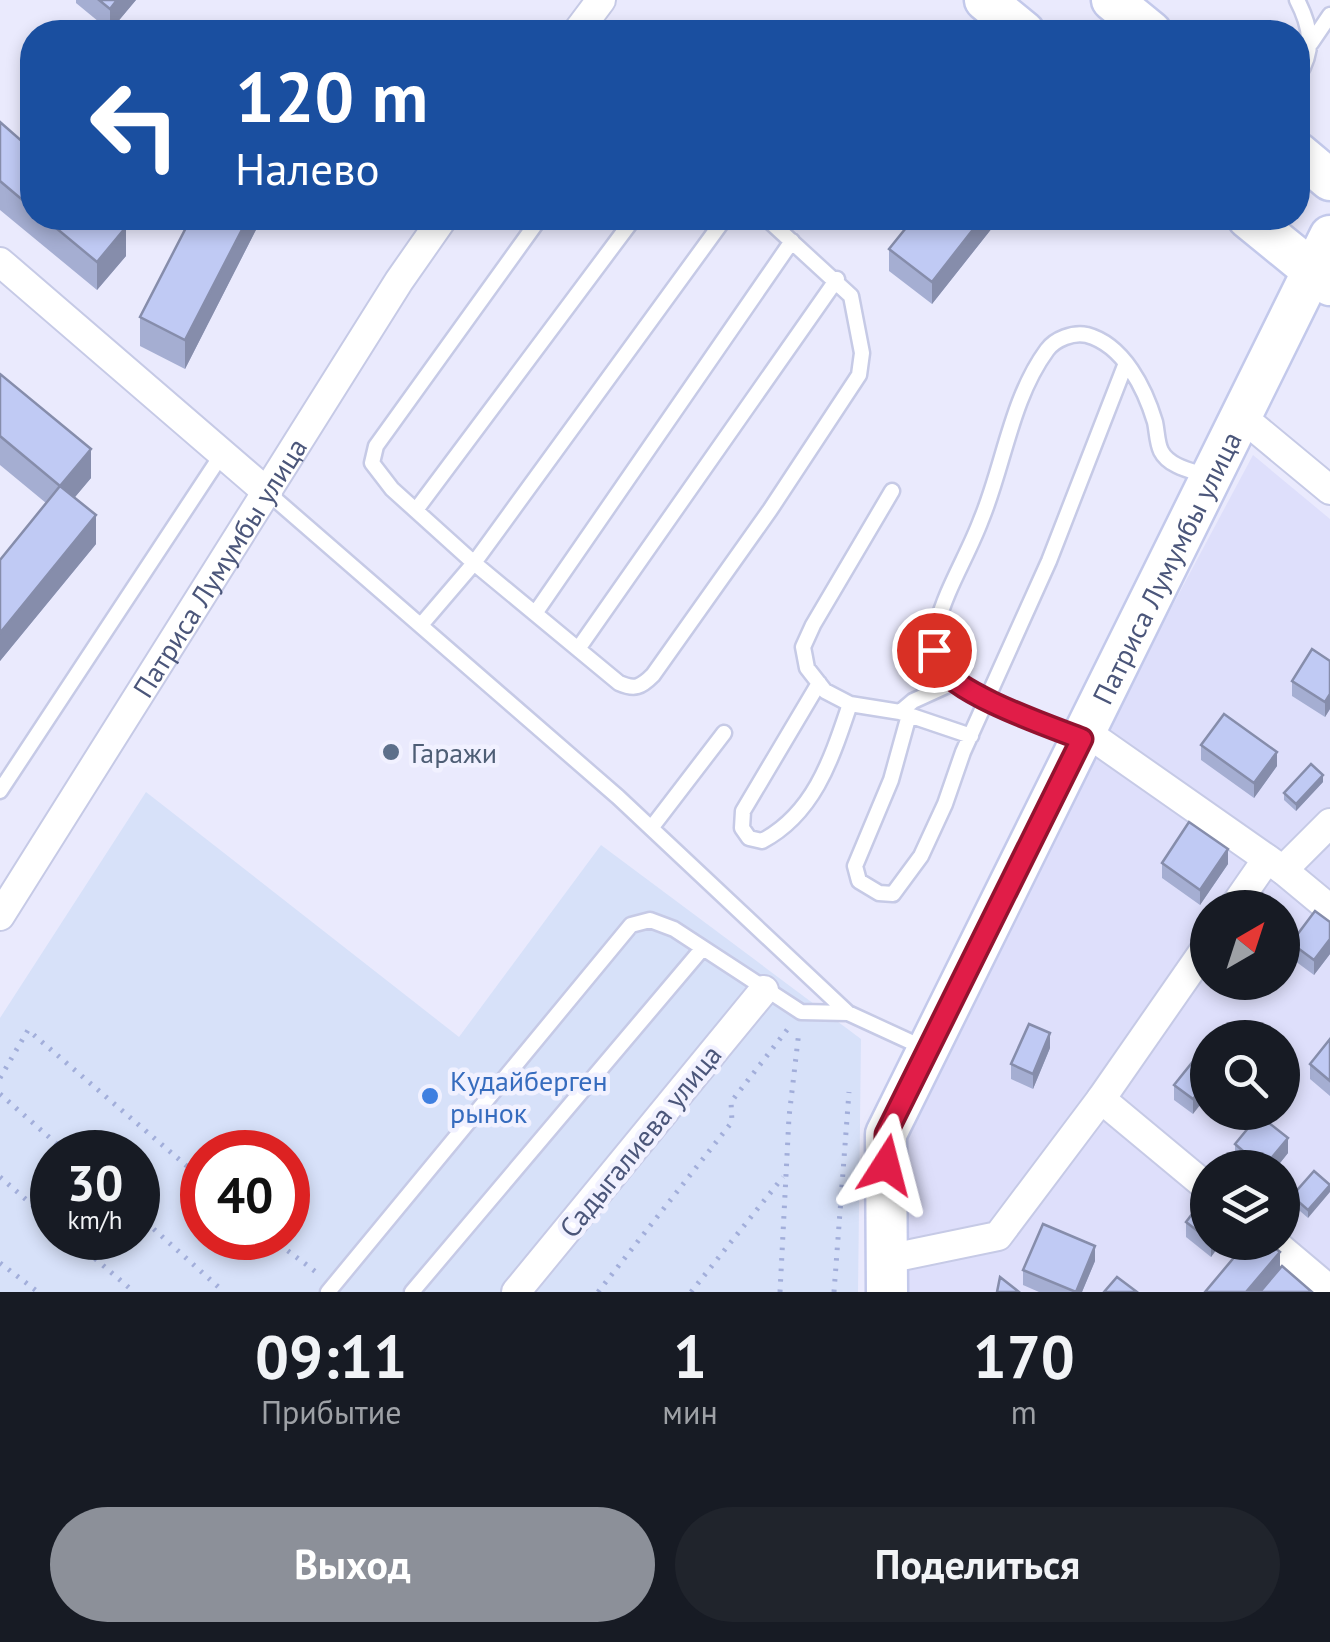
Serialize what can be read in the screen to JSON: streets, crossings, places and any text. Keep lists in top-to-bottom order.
{
  "streets": {
    "street": ["Патриса Лумумбы улица", "Садыгалиева улица"]
  },
  "places": ["Гаражи", "Кудайберген рынок"],
  "north": "top right",
  "page": {
    "turn": ["120 m", "Налево"],
    "speed": "30 km/h",
    "limit": "40",
    "eta": [
      "09:11",
      "Прибытие",
      "1",
      "мин",
      "170",
      "m"
    ],
    "buttons": ["Выход", "Поделиться"]
  }
}
